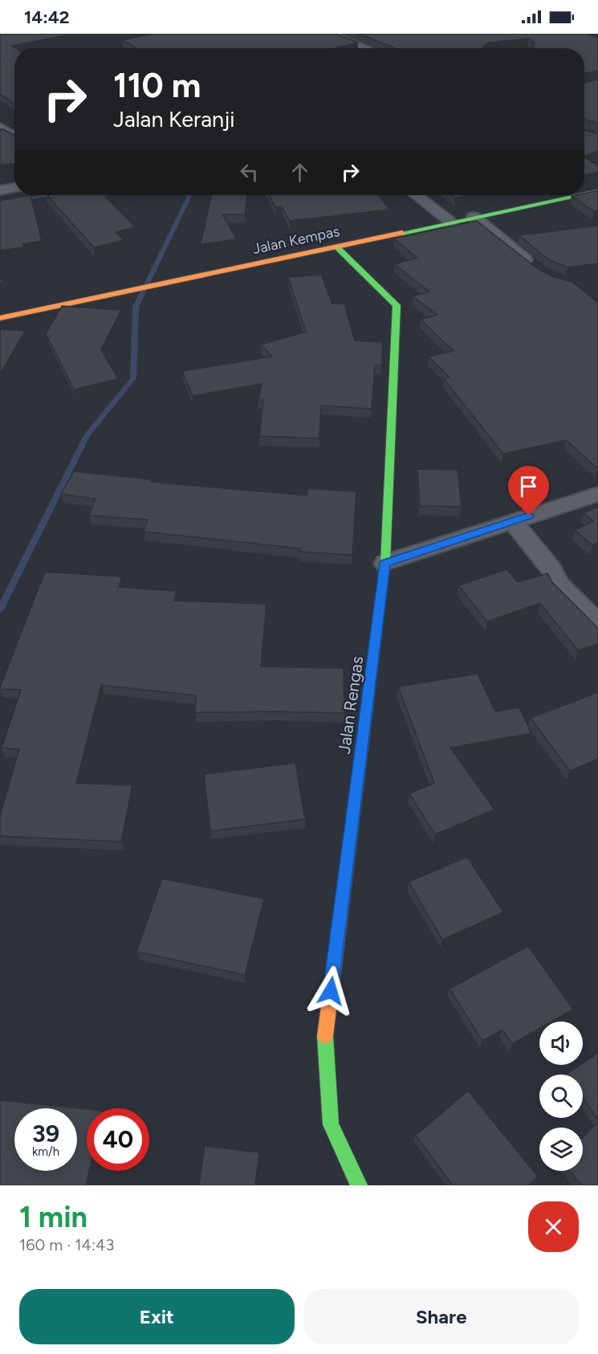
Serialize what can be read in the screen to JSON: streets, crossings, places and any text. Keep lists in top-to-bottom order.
{
  "streets": {
    "street": ["Jalan Kempas", "Jalan Rengas"]
  },
  "crossings": [
    ["Jalan Kempas", "Jalan Rengas"]
  ],
  "page": {
    "status": "14:42",
    "turn": ["110 m", "Jalan Keranji"],
    "speed": "39 km/h",
    "limit": "40",
    "heading": ["1 min", "160 m · 14:43"],
    "buttons": ["Exit", "Share"]
  }
}
